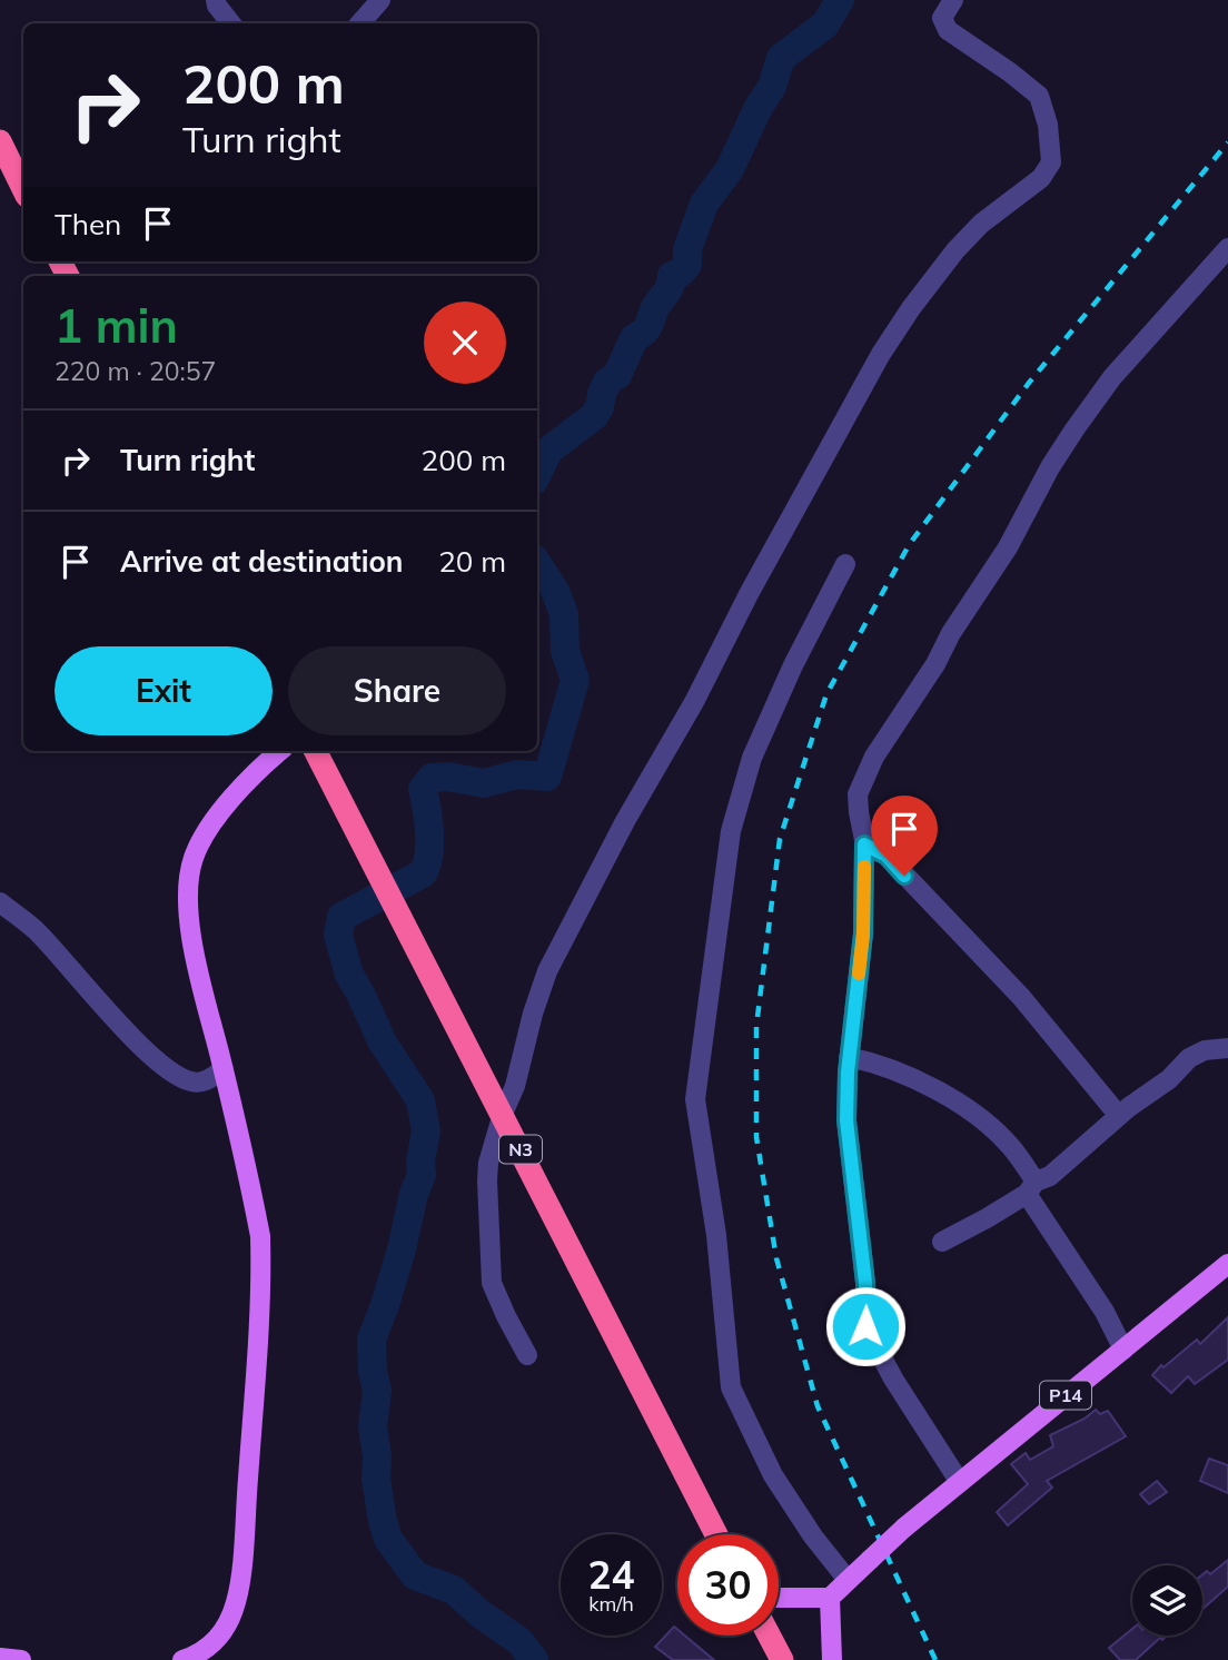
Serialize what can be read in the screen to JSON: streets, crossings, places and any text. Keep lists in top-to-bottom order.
{
  "streets": {
    "highway": ["N3"],
    "main road": ["P14"]
  },
  "page": {
    "turn": ["200 m", "Turn right"],
    "then": "Then",
    "heading": ["1 min", "220 m · 20:57"],
    "list": [
      {
        "name": "Turn right",
        "value": "200 m"
      },
      {
        "name": "Arrive at destination",
        "value": "20 m"
      }
    ],
    "buttons": ["Exit", "Share"],
    "speed": "24 km/h",
    "limit": "30"
  }
}
